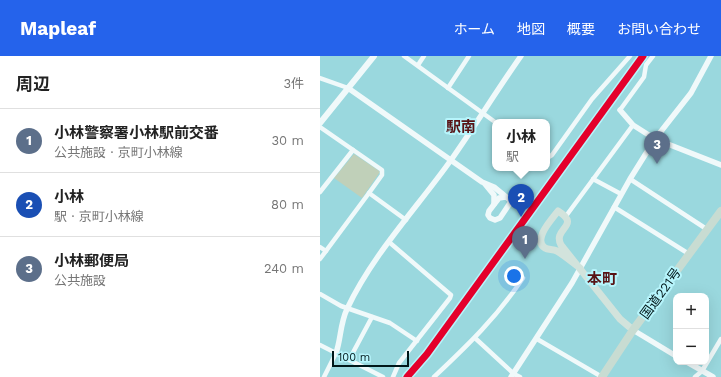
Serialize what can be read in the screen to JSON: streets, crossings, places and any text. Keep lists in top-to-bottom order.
{
  "streets": {
    "highway": ["国道221号"]
  },
  "districts": ["駅南", "本町"],
  "scale_bar": "100 m",
  "page": {
    "header": "Mapleaf",
    "nav": [
      "ホーム",
      "地図",
      "概要",
      "お問い合わせ"
    ],
    "heading": ["周辺", "3件"],
    "list": [
      {
        "mark": "1",
        "name": "小林警察署小林駅前交番",
        "note": "公共施設 · 京町小林線",
        "value": "30 m"
      },
      {
        "mark": "2",
        "name": "小林",
        "note": "駅 · 京町小林線",
        "value": "80 m"
      },
      {
        "mark": "3",
        "name": "小林郵便局",
        "note": "公共施設",
        "value": "240 m"
      }
    ],
    "popup": ["小林", "駅"],
    "pins": ["3", "2", "1"],
    "map_buttons": ["+", "−"],
    "scale": "100 m"
  }
}
